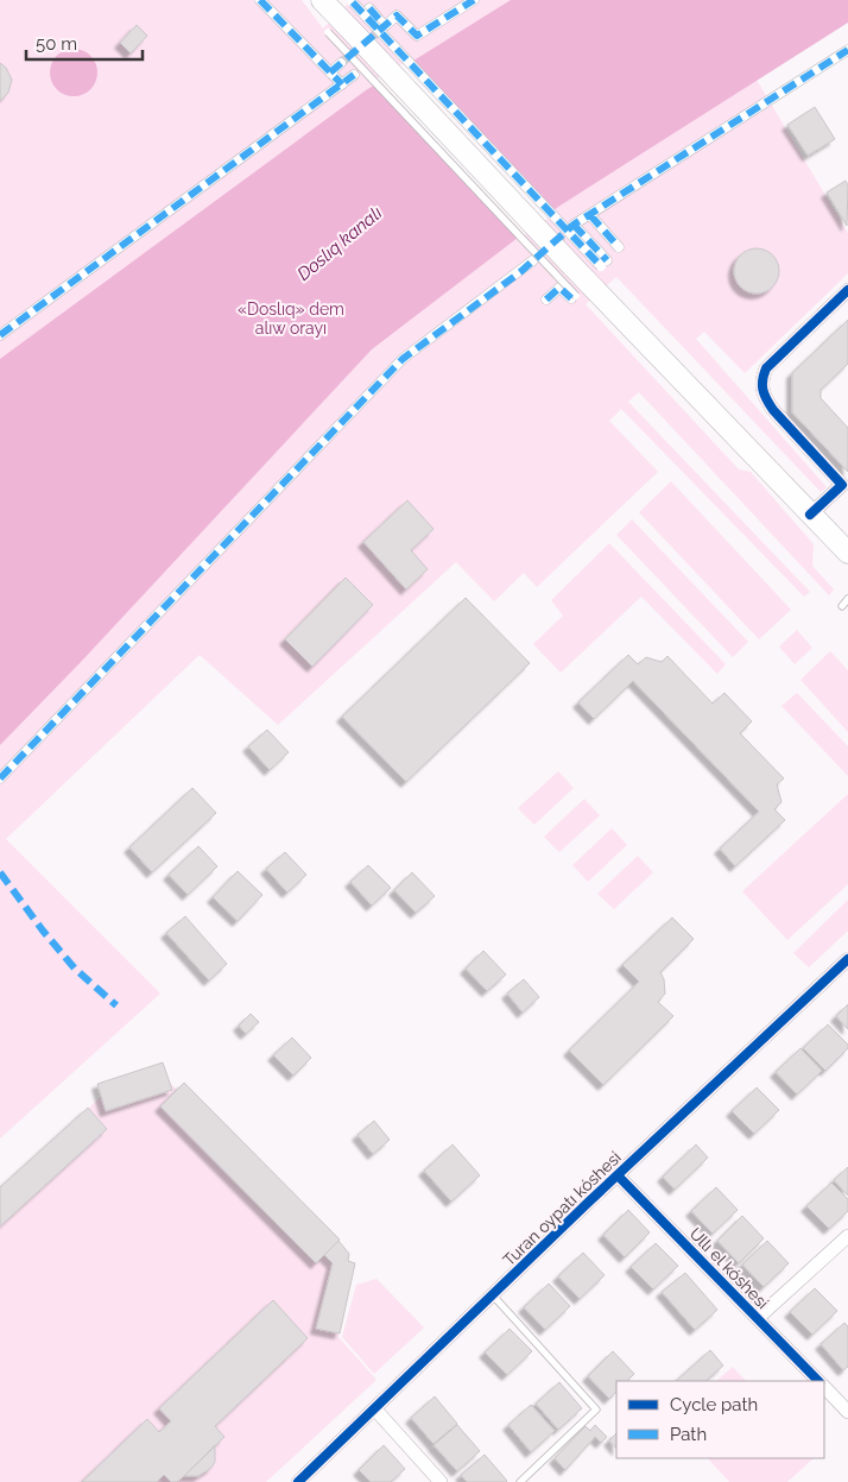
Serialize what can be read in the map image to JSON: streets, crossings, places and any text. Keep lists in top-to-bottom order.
{
  "streets": {
    "street": ["Turan oypatı kóshesi", "Ullı el kóshesi"]
  },
  "crossings": [
    ["Turan oypatı kóshesi", "Ullı el kóshesi"]
  ],
  "water": ["Doslıq kanalı"],
  "parks": ["«Doslıq» dem alıw orayı"],
  "legend": ["Cycle path", "Path"],
  "scale_bar": "50 m"
}
